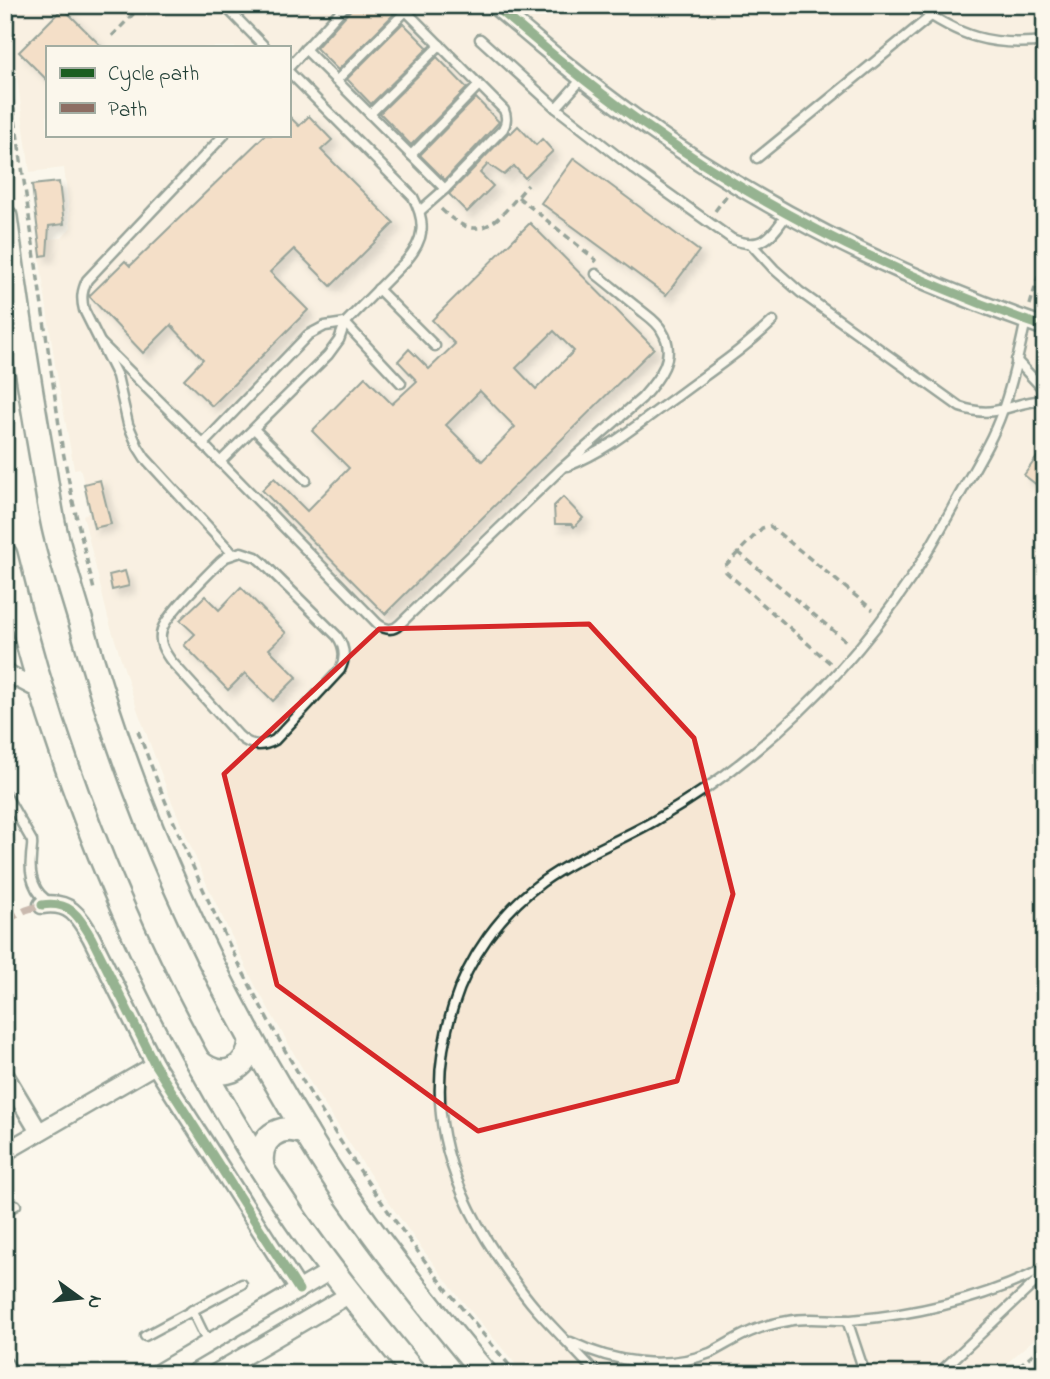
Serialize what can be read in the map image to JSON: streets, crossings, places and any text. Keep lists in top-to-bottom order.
{
  "legend": ["Cycle path", "Path"],
  "north": "right"
}
